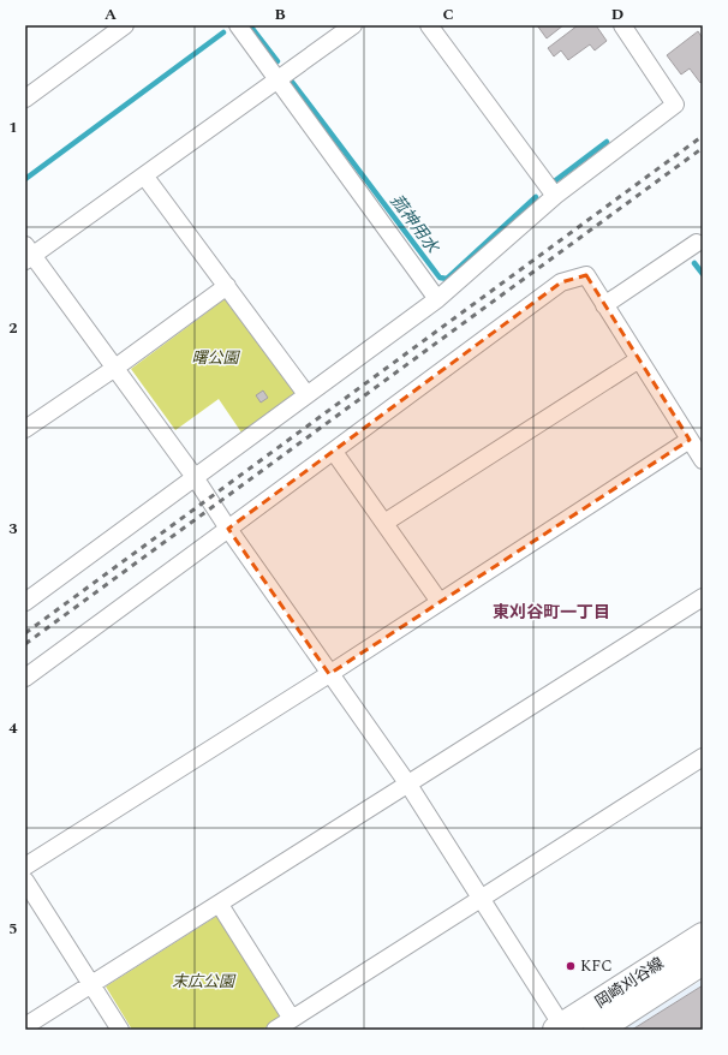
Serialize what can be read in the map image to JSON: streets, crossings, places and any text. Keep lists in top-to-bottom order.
{
  "streets": {
    "main road": ["岡崎刈谷線"]
  },
  "districts": ["東刈谷町一丁目"],
  "water": ["菰神用水"],
  "parks": ["曙公園", "末広公園"],
  "places": ["KFC"],
  "grid": {
    "columns": [
      "A",
      "B",
      "C",
      "D"
    ],
    "rows": [
      "1",
      "2",
      "3",
      "4",
      "5"
    ]
  }
}
